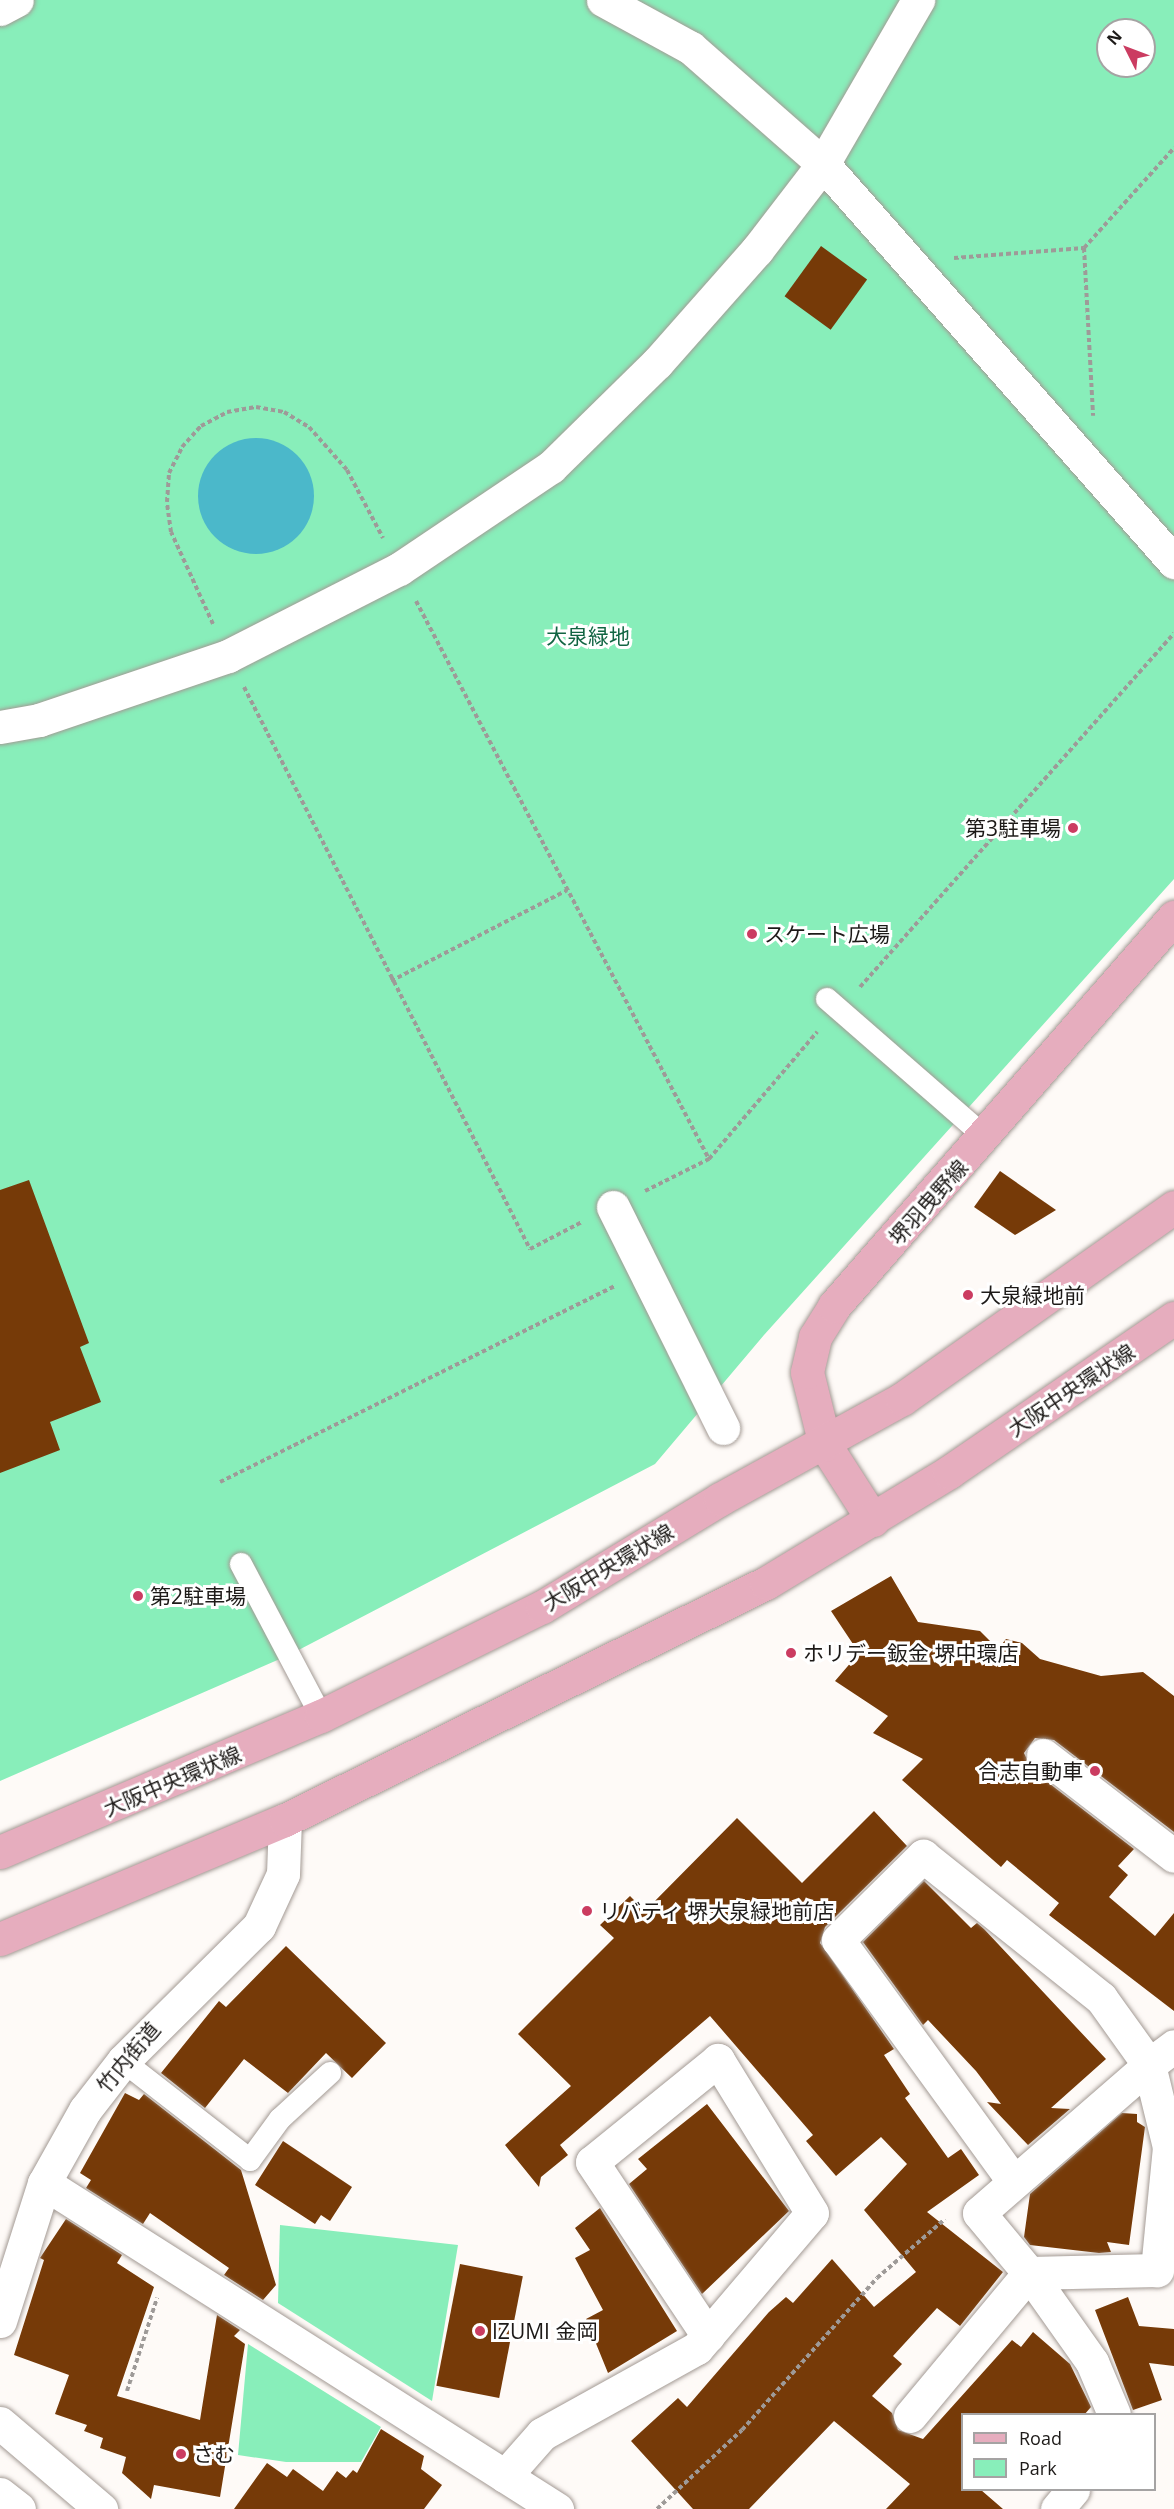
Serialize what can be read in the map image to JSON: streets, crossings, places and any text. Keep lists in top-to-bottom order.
{
  "streets": {
    "main road": ["堺羽曳野線", "大阪中央環状線"],
    "street": ["竹内街道"]
  },
  "crossings": [
    ["堺羽曳野線", "大阪中央環状線"],
    ["大阪中央環状線", "竹内街道"]
  ],
  "parks": ["大泉緑地"],
  "places": [
    "第3駐車場",
    "スケート広場",
    "大泉緑地前",
    "第2駐車場",
    "ホリデー鈑金 堺中環店",
    "合志自動車",
    "リバティ 堺大泉緑地前店",
    "IZUMI 金岡",
    "さむ"
  ],
  "legend": ["Road", "Park"],
  "north": "top left"
}
